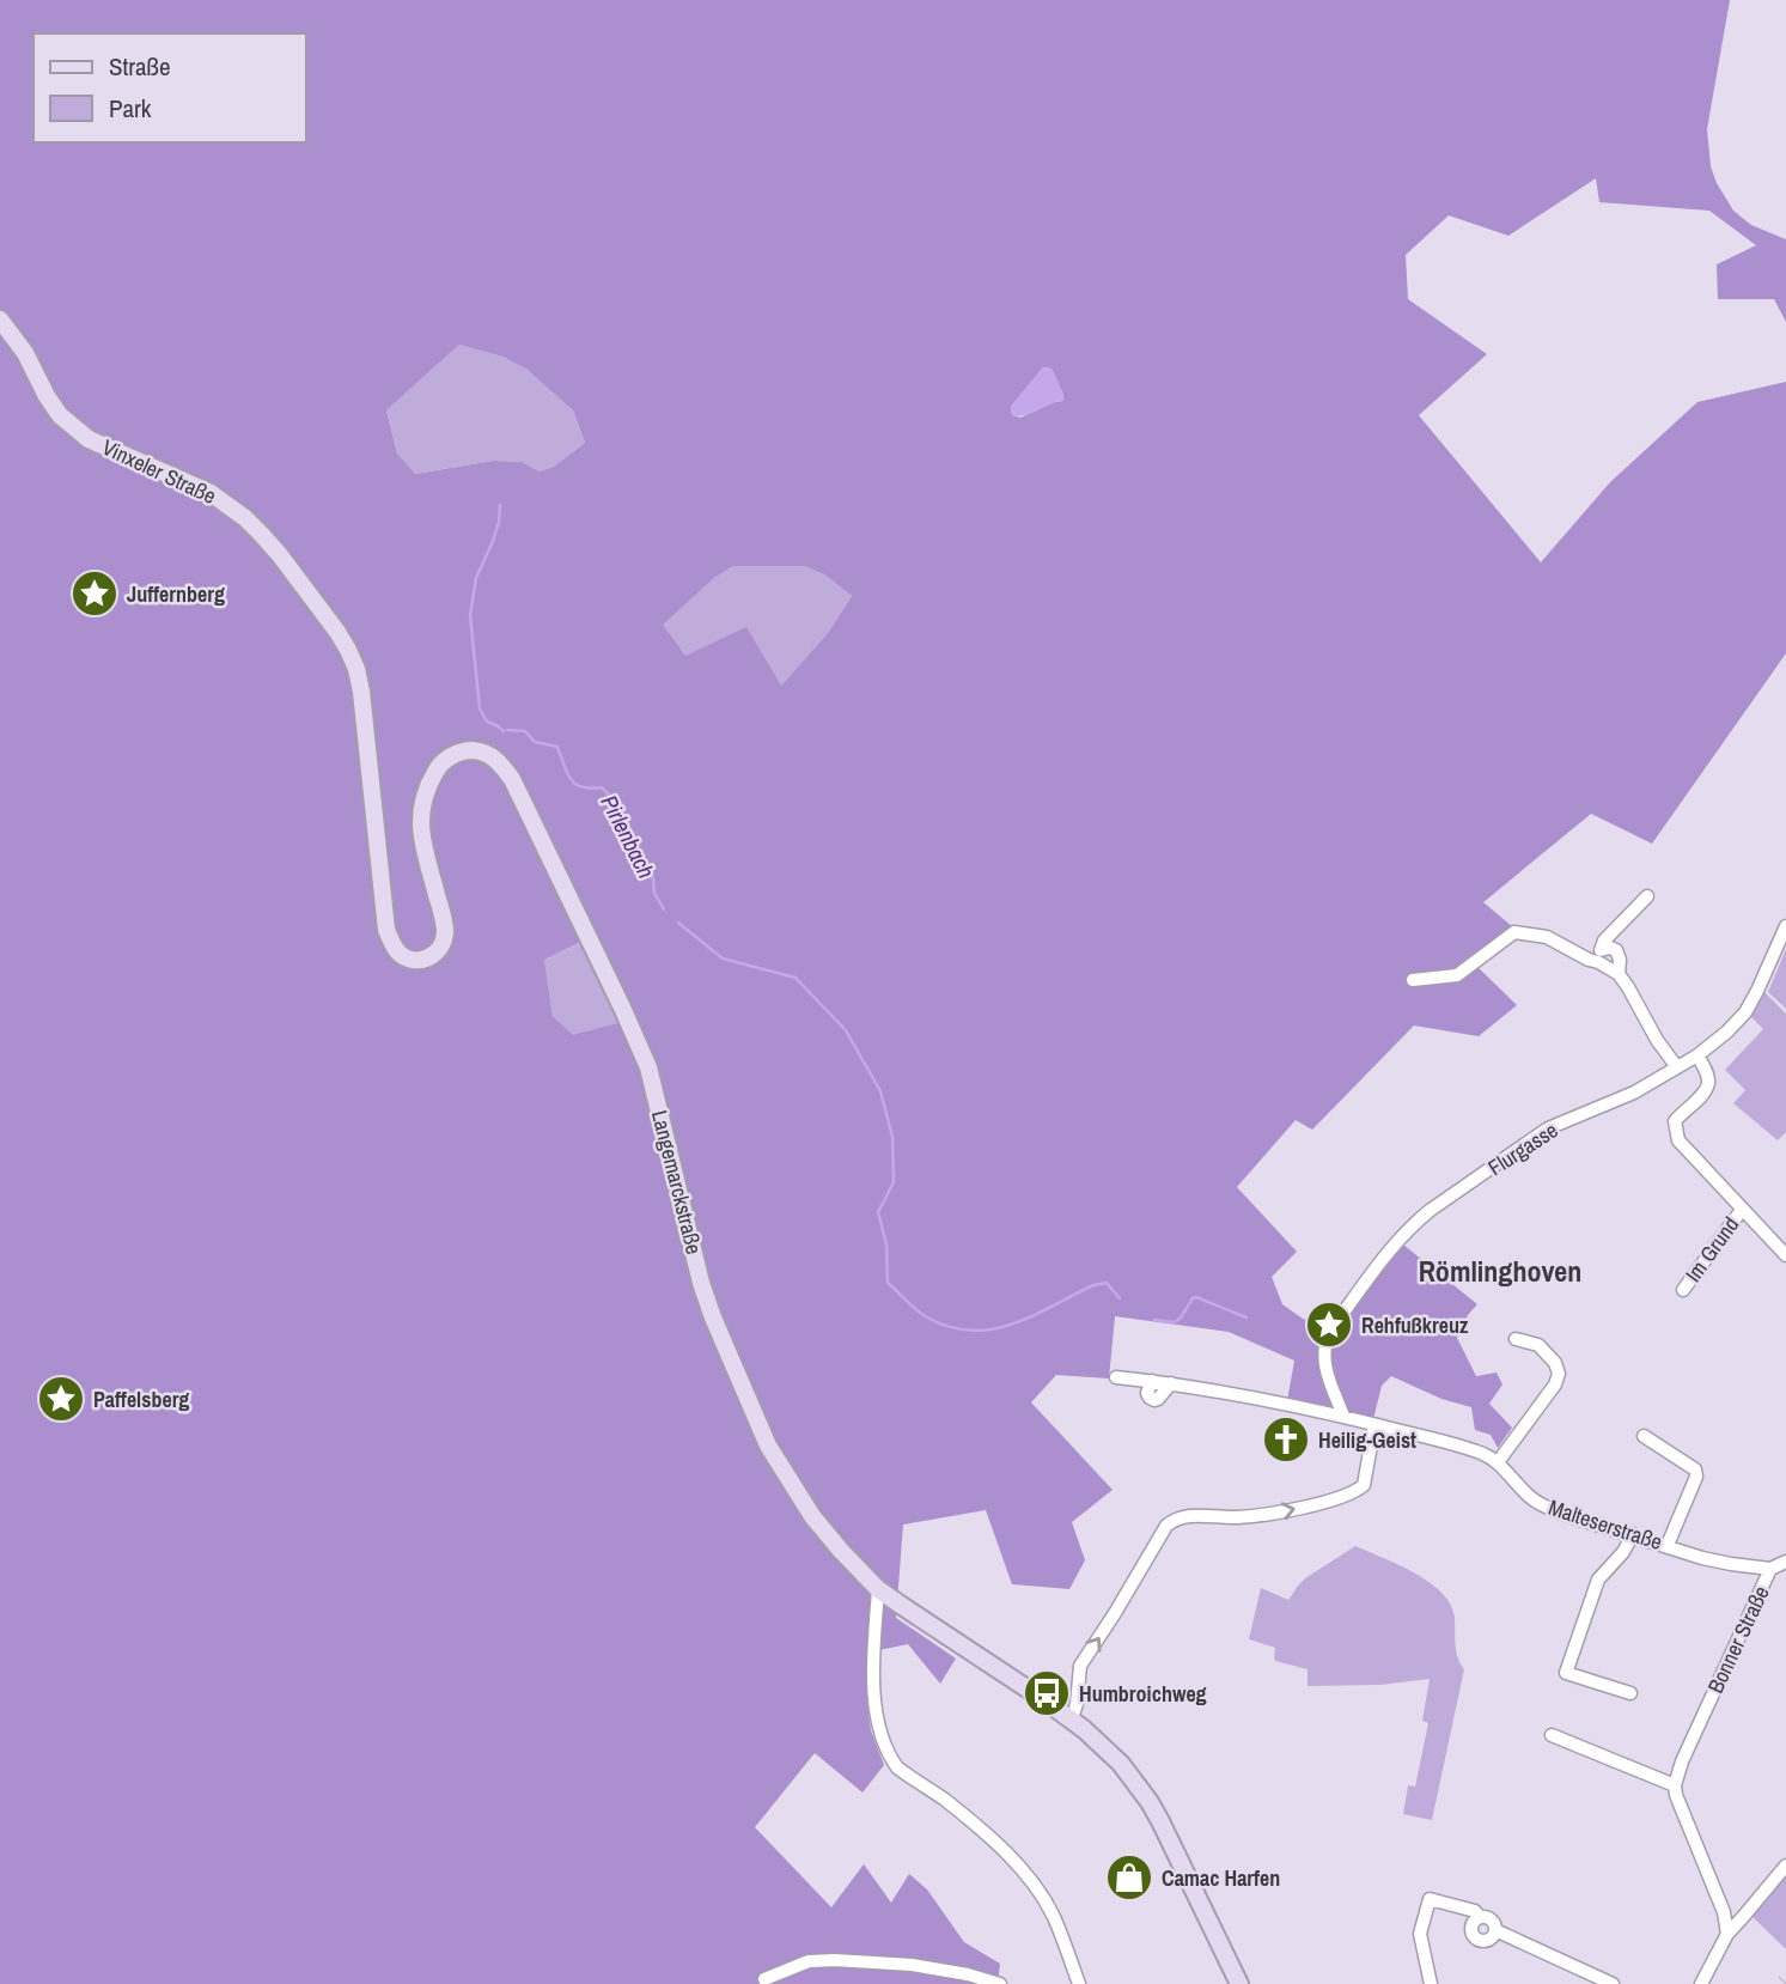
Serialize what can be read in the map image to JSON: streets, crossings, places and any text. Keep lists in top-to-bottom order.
{
  "streets": {
    "main road": ["Vinxeler Straße", "Langemarckstraße"],
    "street": [
      "Flurgasse",
      "Im Grund",
      "Malteserstraße",
      "Bonner Straße"
    ]
  },
  "crossings": [
    ["Vinxeler Straße", "Langemarckstraße"],
    ["Flurgasse", "Malteserstraße"],
    ["Malteserstraße", "Bonner Straße"]
  ],
  "districts": ["Römlinghoven"],
  "water": ["Pirlenbach"],
  "places": {
    "place": ["Juffernberg", "Rehfußkreuz", "Paffelsberg"],
    "church": ["Heilig-Geist"],
    "bus stop": ["Humbroichweg"],
    "shop": ["Camac Harfen"]
  },
  "legend": ["Straße", "Park"]
}
